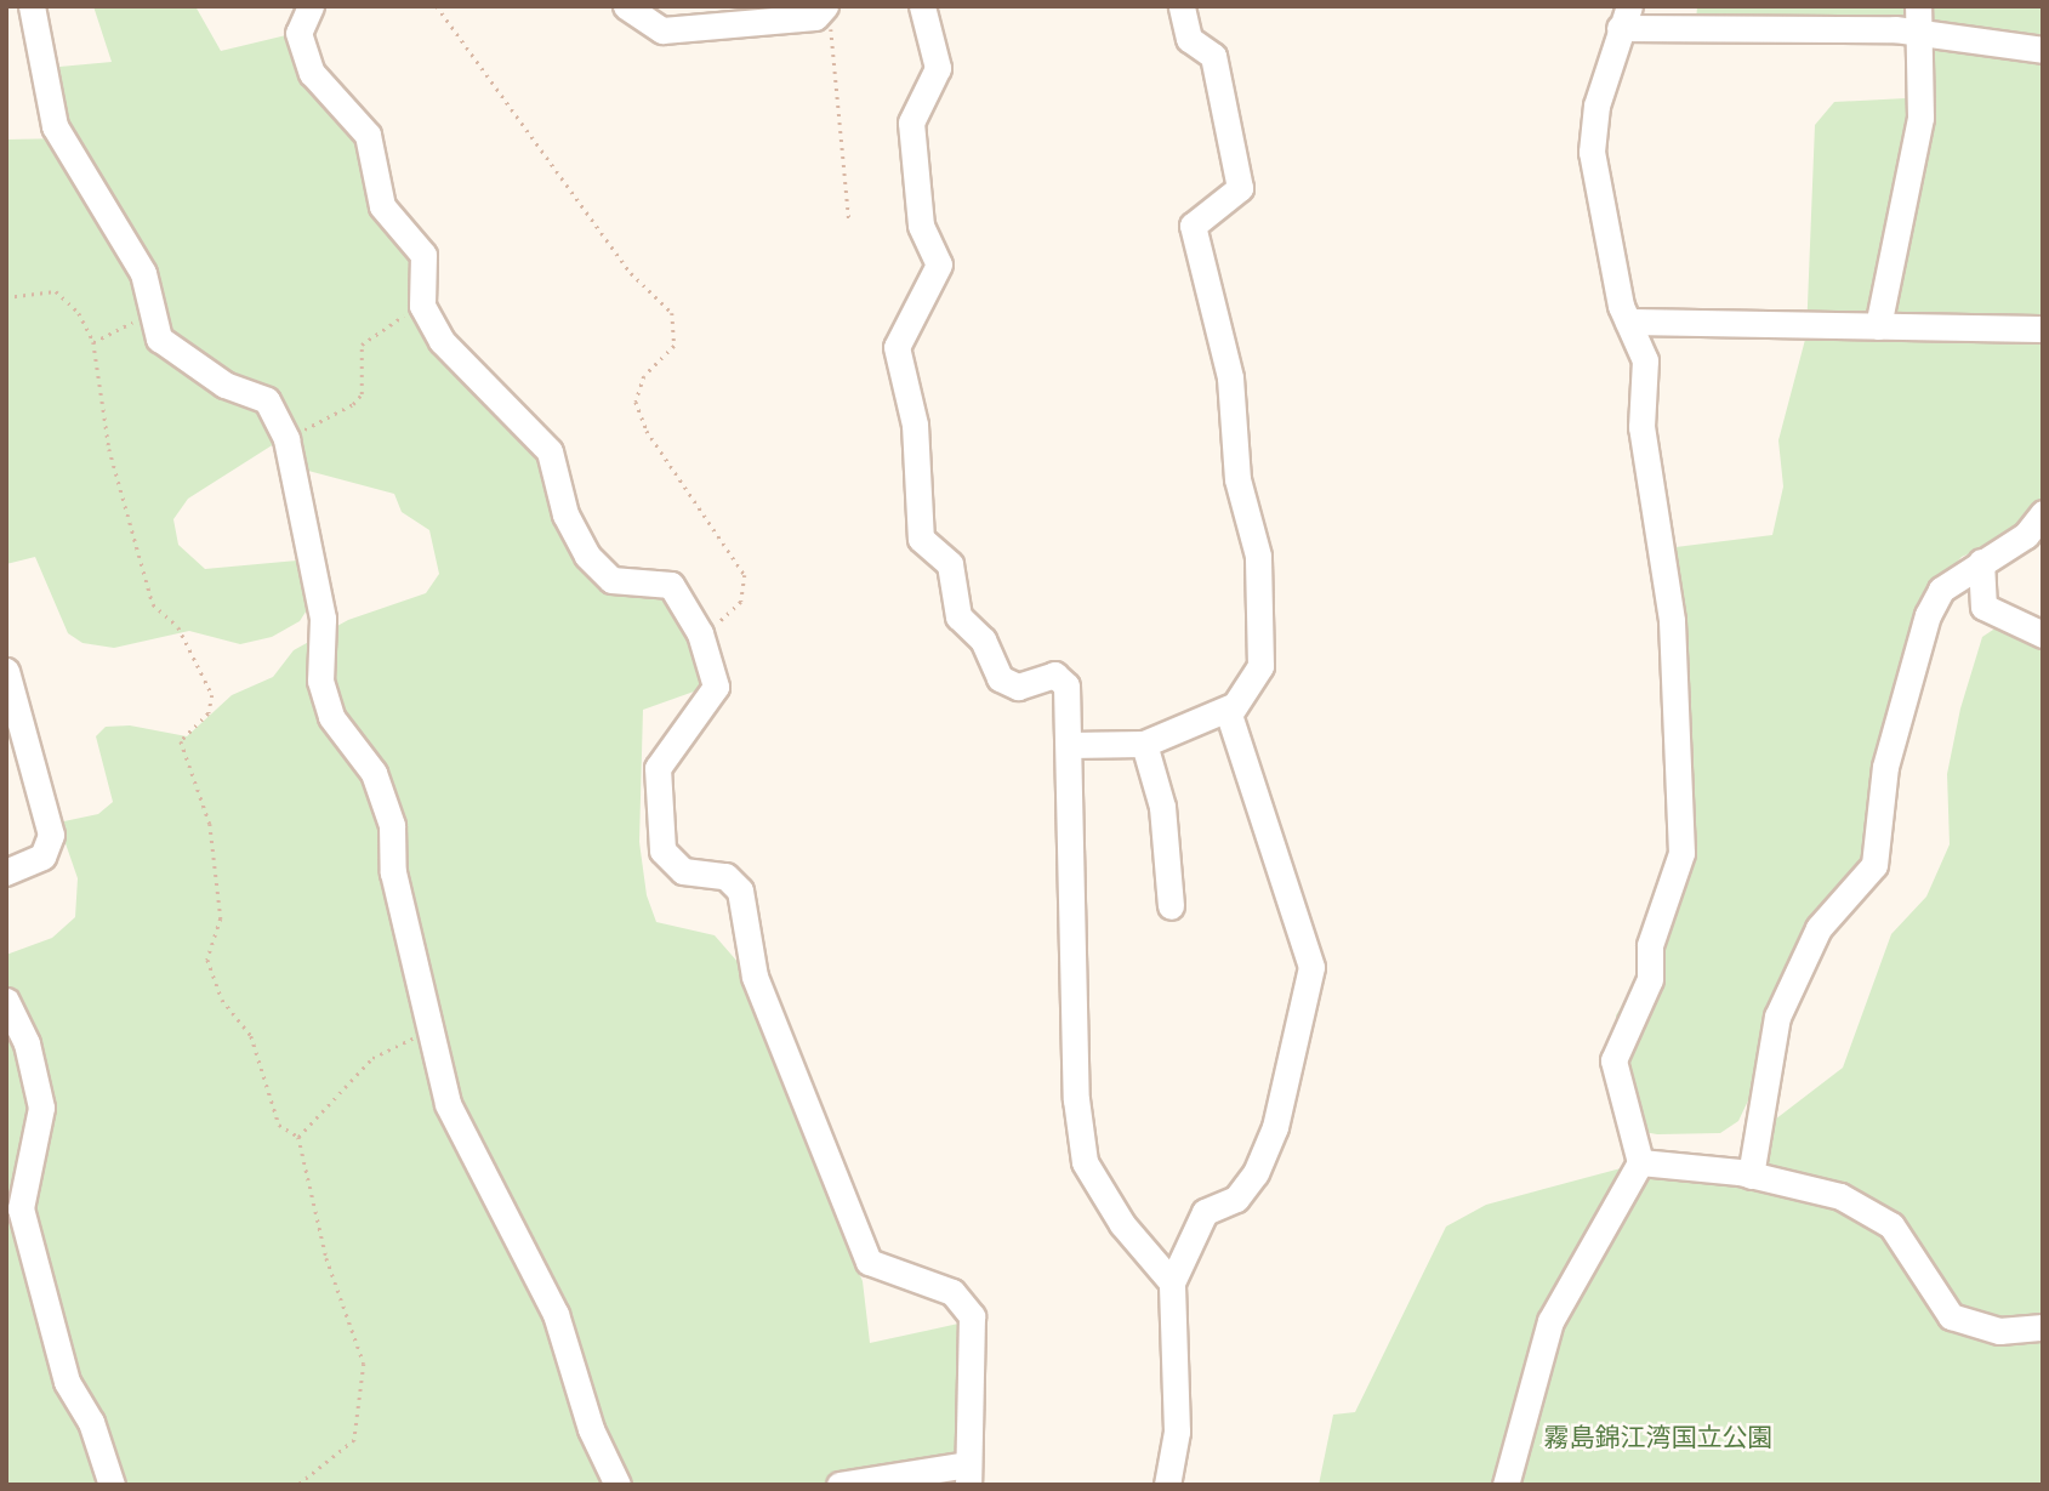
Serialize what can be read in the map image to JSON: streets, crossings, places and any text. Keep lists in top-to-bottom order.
{
  "parks": ["霧島錦江湾国立公園"]
}
